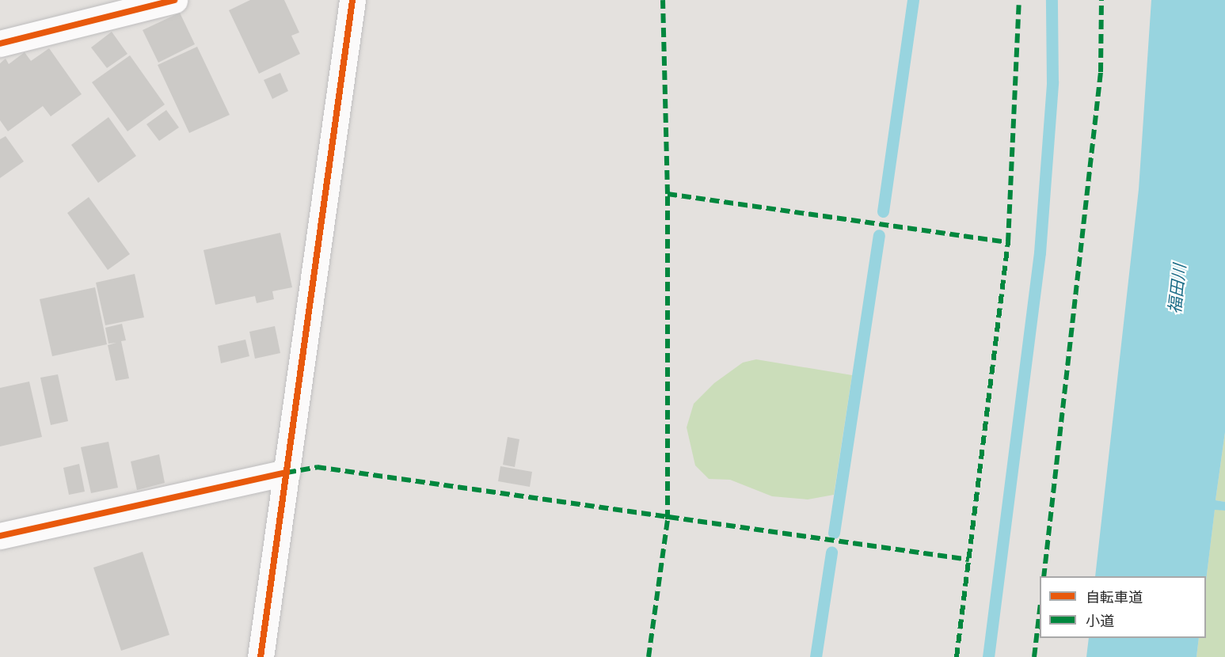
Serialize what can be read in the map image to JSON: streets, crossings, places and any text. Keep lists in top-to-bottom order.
{
  "water": ["福田川"],
  "legend": ["自転車道", "小道"]
}
